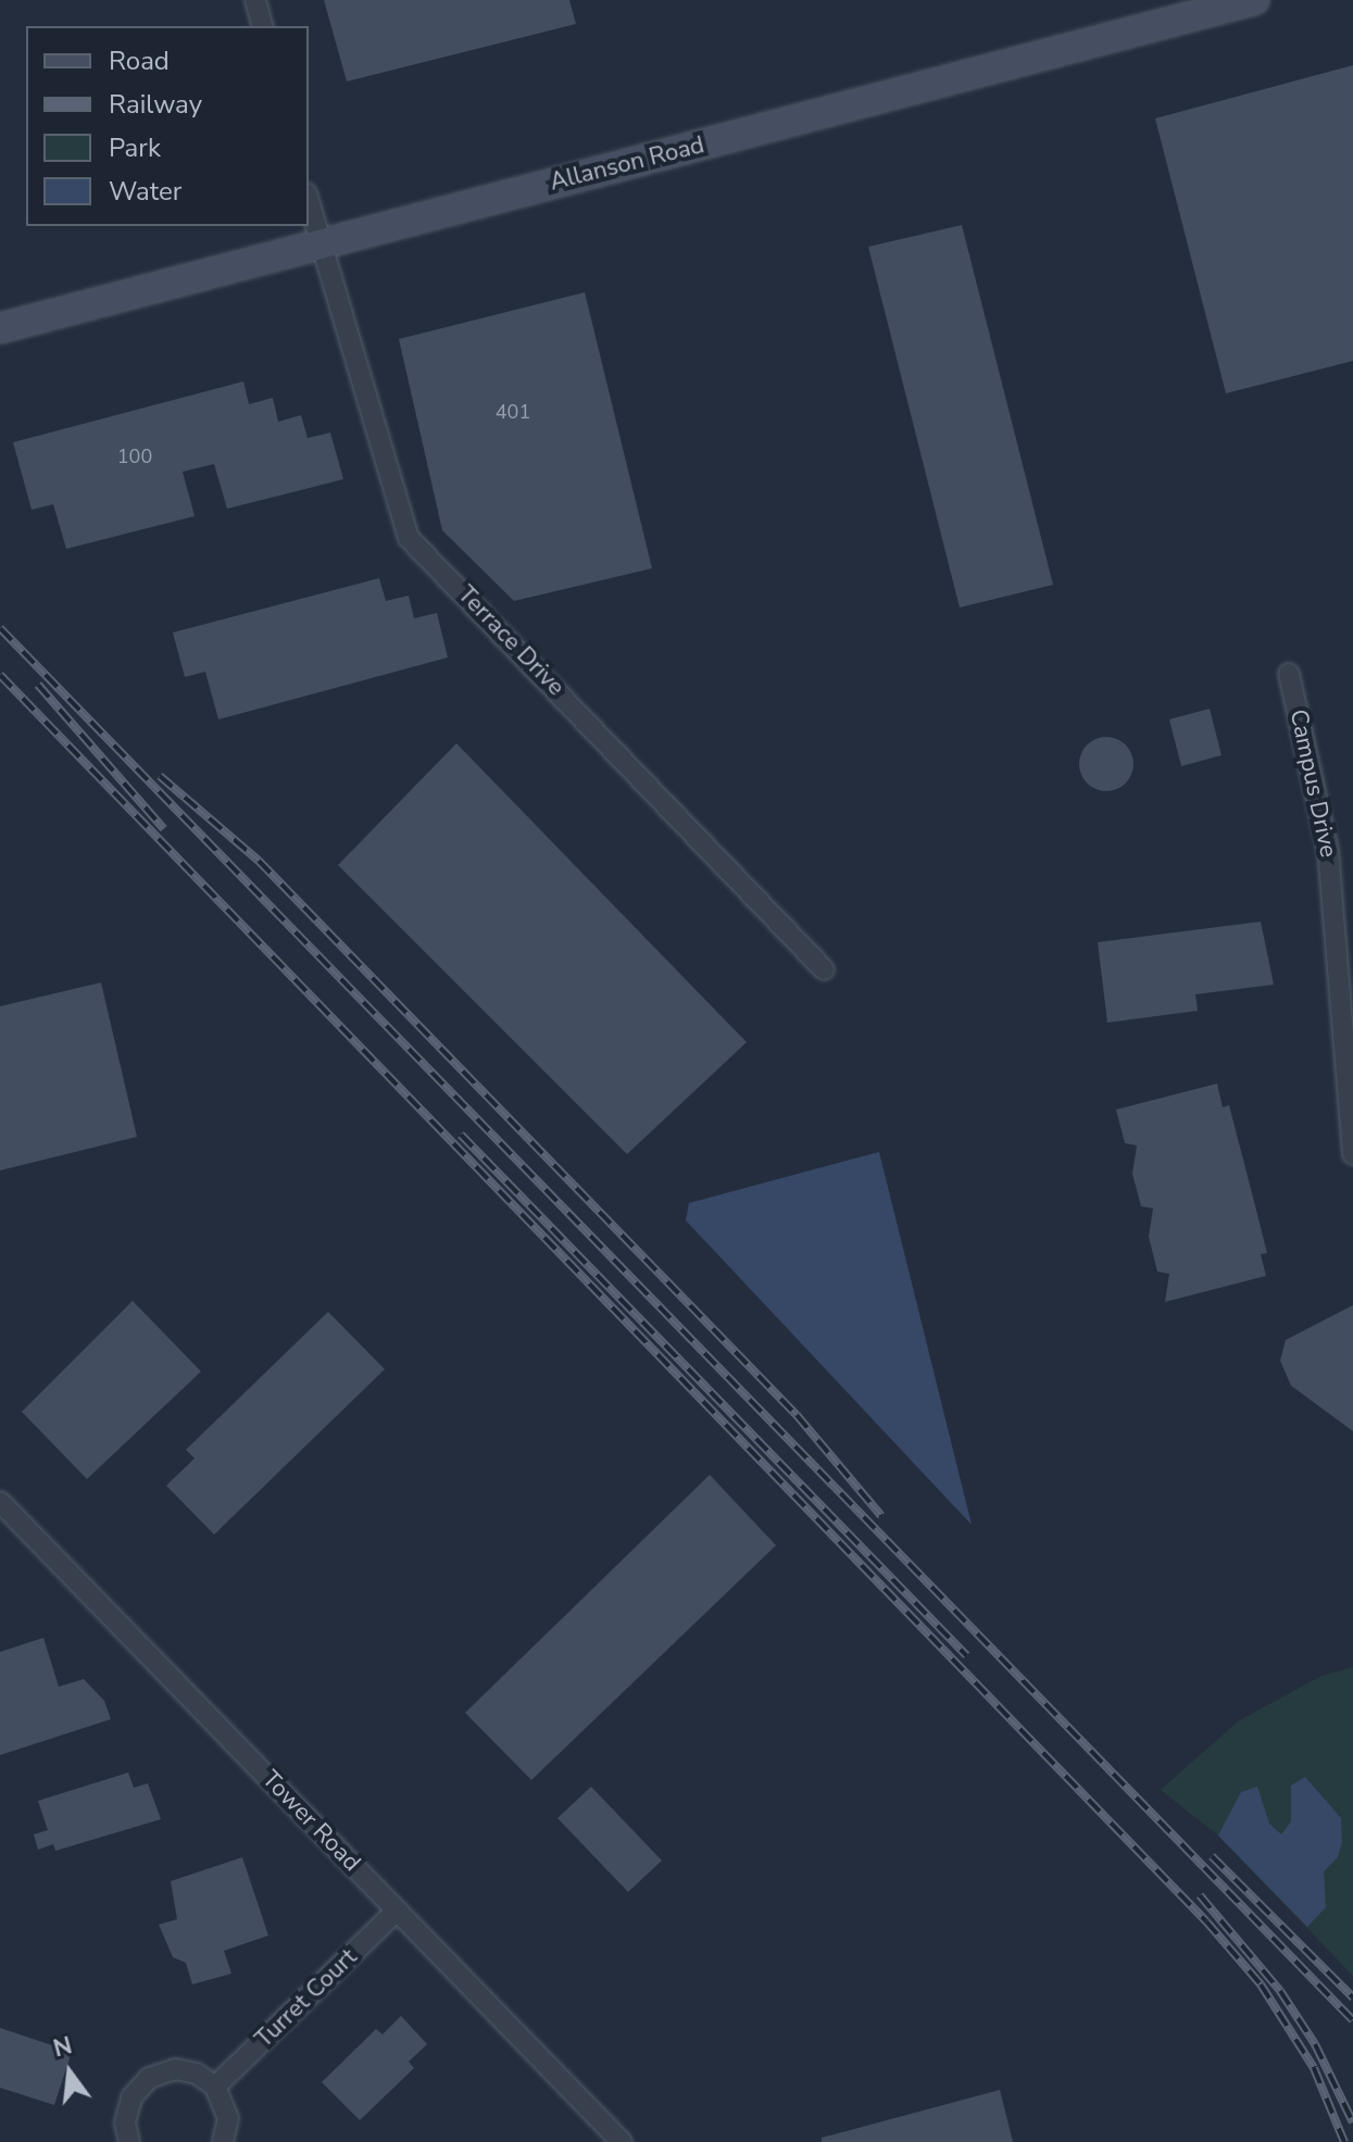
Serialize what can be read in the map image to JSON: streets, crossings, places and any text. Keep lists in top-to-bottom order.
{
  "streets": {
    "street": [
      "Allanson Road",
      "Terrace Drive",
      "Campus Drive",
      "Tower Road",
      "Turret Court"
    ]
  },
  "crossings": [
    ["Allanson Road", "Terrace Drive"],
    ["Tower Road", "Turret Court"]
  ],
  "house_numbers": ["401", "100"],
  "legend": [
    "Road",
    "Railway",
    "Park",
    "Water"
  ],
  "north": "top"
}
